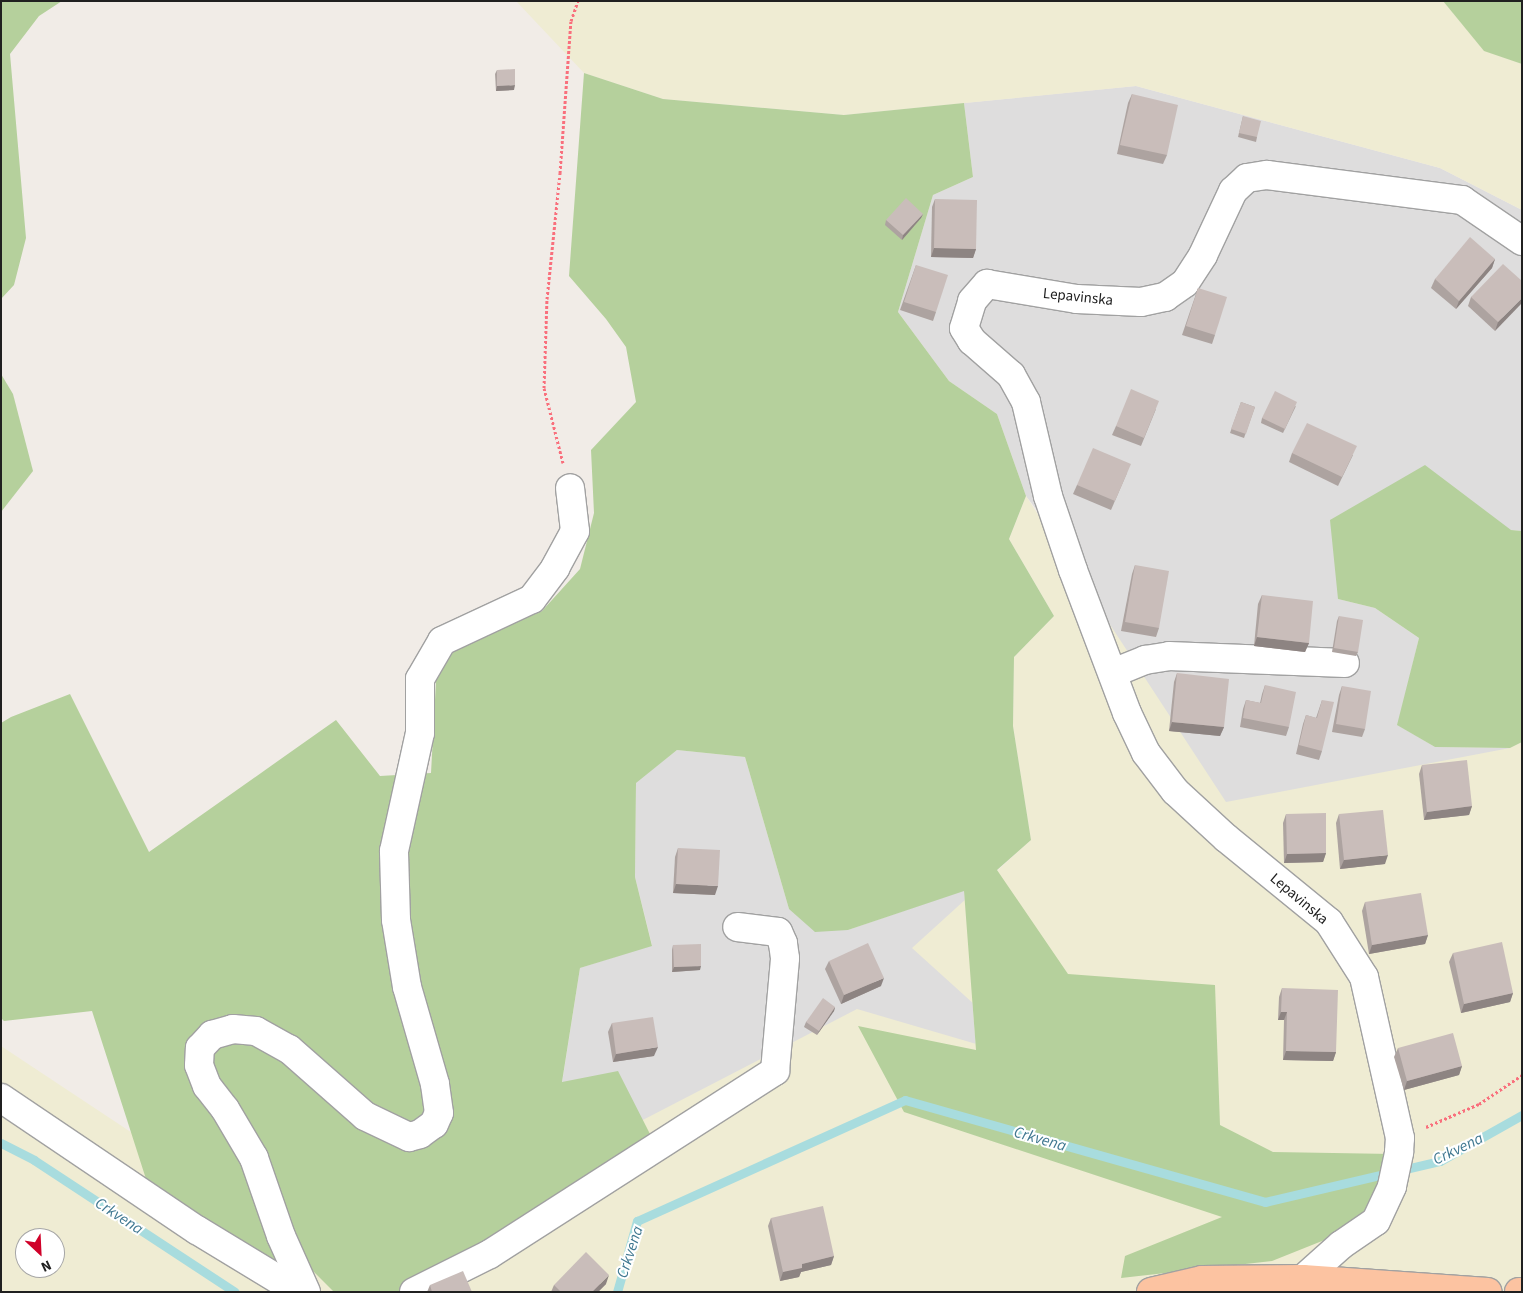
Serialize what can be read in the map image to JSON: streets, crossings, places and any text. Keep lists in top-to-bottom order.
{
  "streets": {
    "street": ["Lepavinska"]
  },
  "water": ["Crkvena"],
  "north": "bottom right"
}
